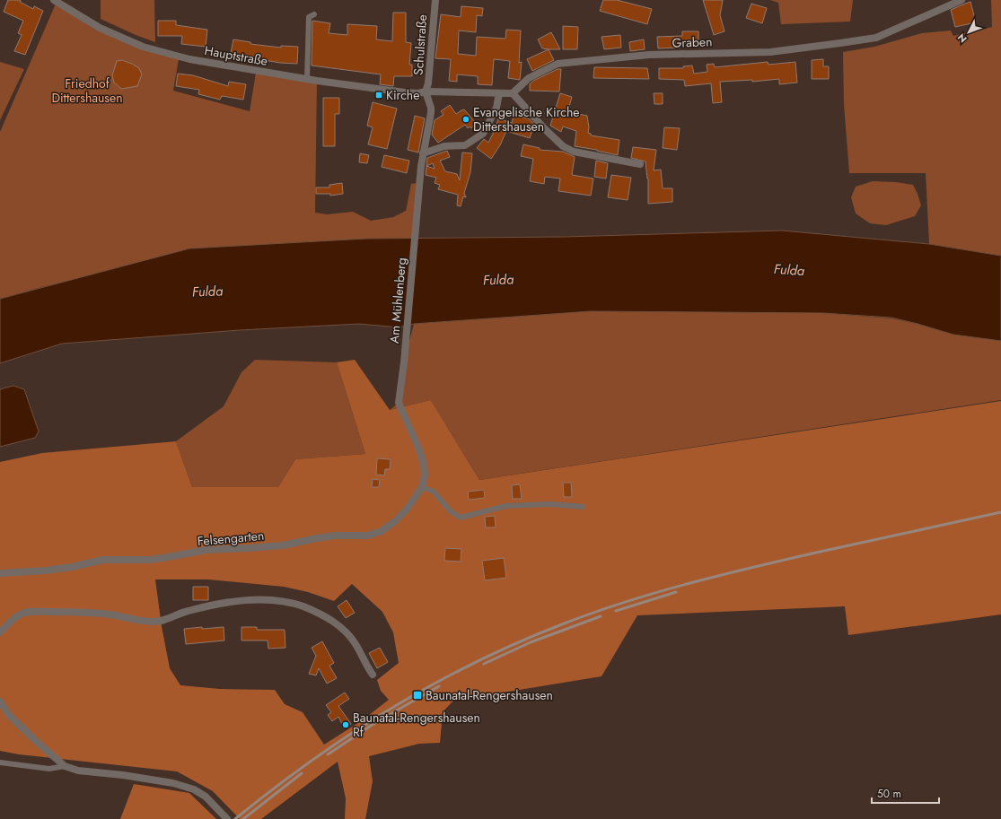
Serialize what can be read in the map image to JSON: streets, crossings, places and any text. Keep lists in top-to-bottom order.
{
  "streets": {
    "street": [
      "Graben",
      "Schulstraße",
      "Hauptstraße",
      "Am Mühlenberg",
      "Felsengarten"
    ]
  },
  "crossings": [
    ["Schulstraße", "Hauptstraße"],
    ["Schulstraße", "Am Mühlenberg"],
    ["Hauptstraße", "Am Mühlenberg"],
    ["Am Mühlenberg", "Felsengarten"]
  ],
  "water": ["Fulda"],
  "parks": ["Friedhof Dittershausen"],
  "places": {
    "transit": ["Kirche", "Baunatal-Rengershausen"],
    "other": ["Evangelische Kirche Dittershausen", "Baunatal-Rengershausen Rf"]
  },
  "scale_bar": "50 m",
  "north": "bottom left"
}
